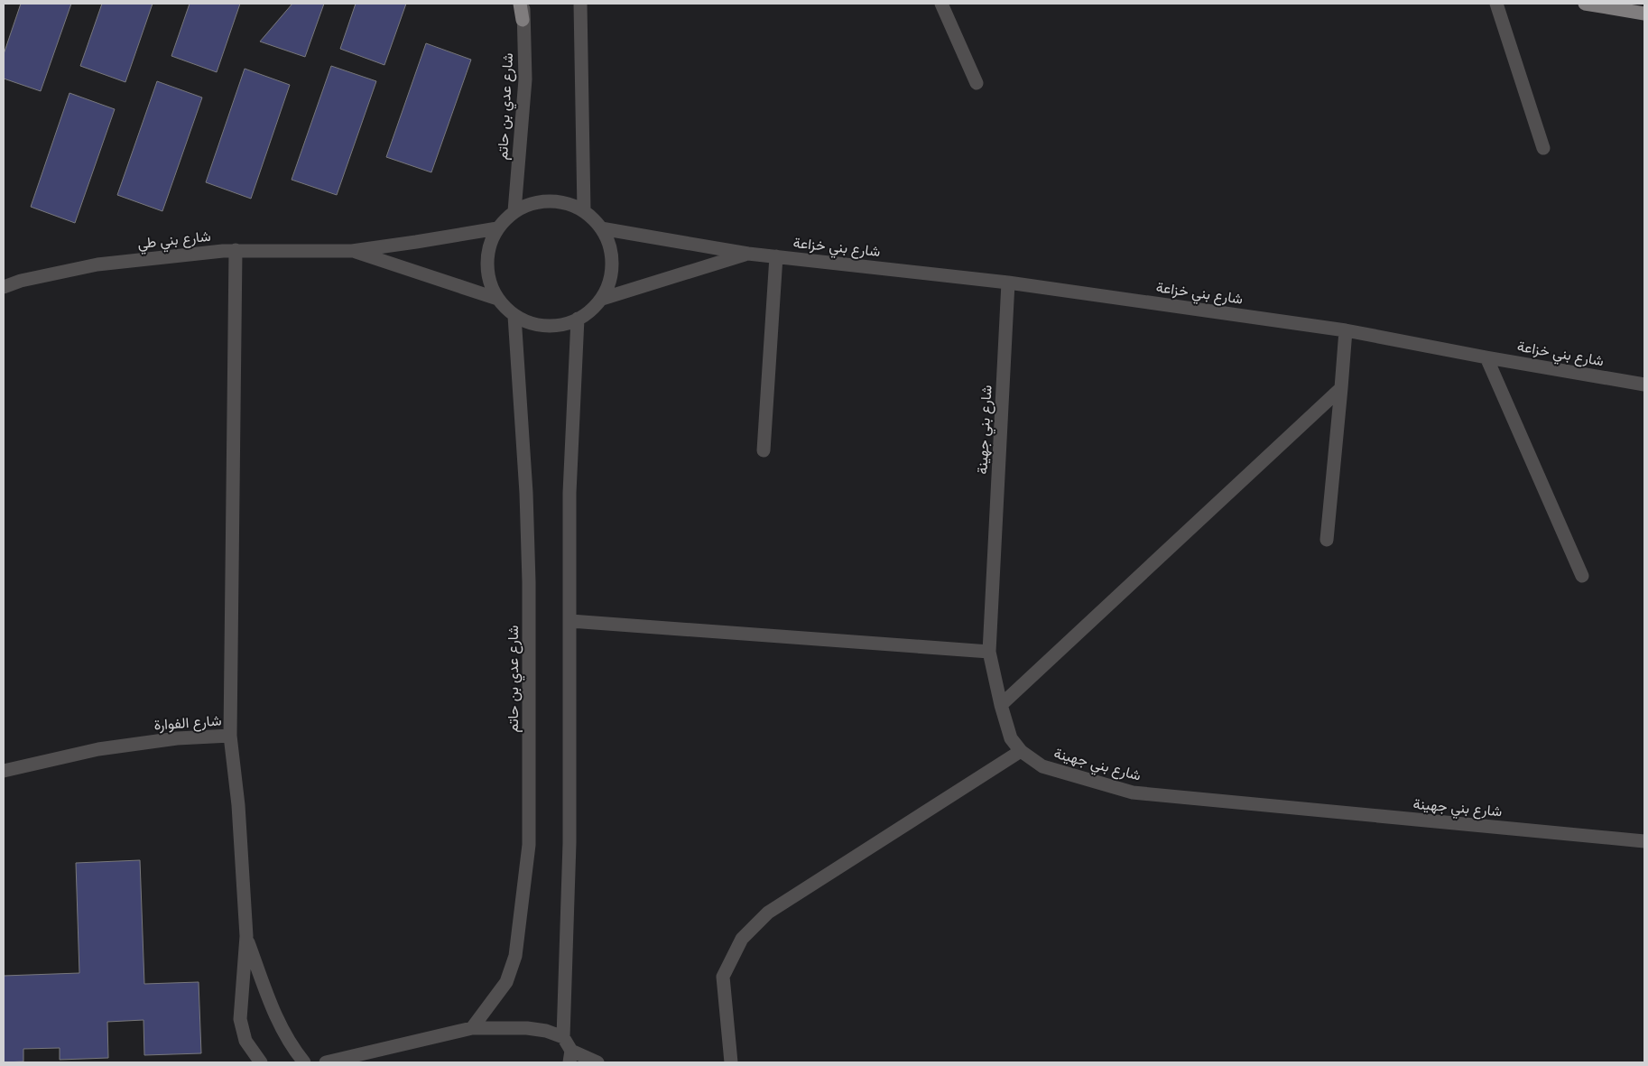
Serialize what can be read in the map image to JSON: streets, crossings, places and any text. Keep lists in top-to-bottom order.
{
  "streets": {
    "street": [
      "شارع عدي بن حاتم",
      "شارع بني طي",
      "شارع بني خزاعة",
      "شارع بني جهينة",
      "شارع الفوارة"
    ]
  },
  "crossings": [
    ["شارع عدي بن حاتم", "شارع بني طي"],
    ["شارع عدي بن حاتم", "شارع بني خزاعة"],
    ["شارع بني طي", "شارع بني خزاعة"],
    ["شارع بني خزاعة", "شارع بني جهينة"]
  ]
}
